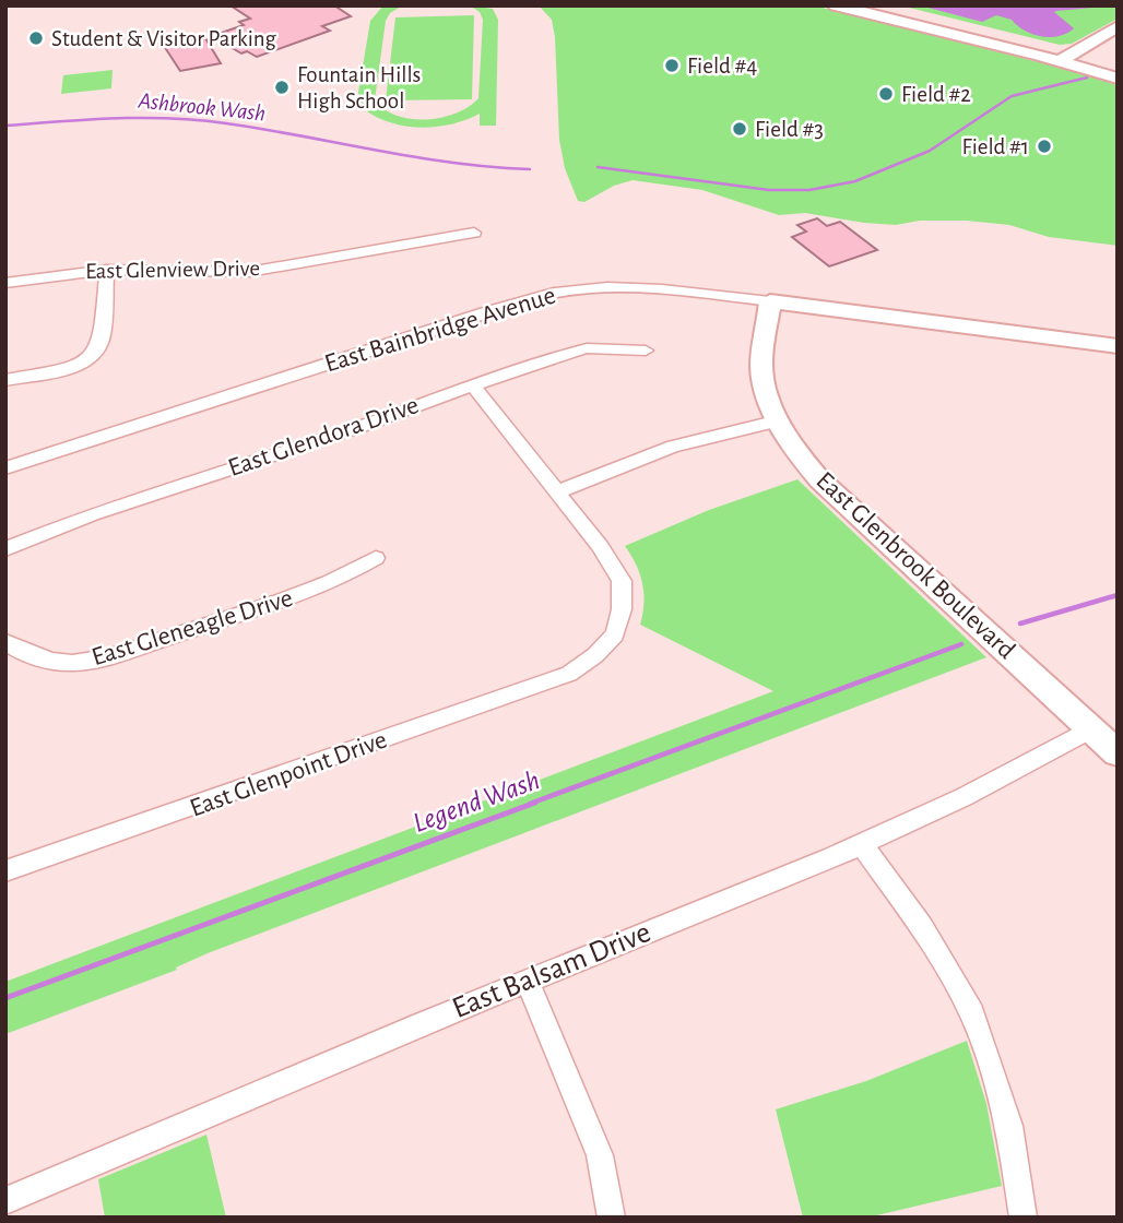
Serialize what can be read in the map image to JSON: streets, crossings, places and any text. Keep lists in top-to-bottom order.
{
  "streets": {
    "street": [
      "East Glenview Drive",
      "East Bainbridge Avenue",
      "East Glendora Drive",
      "East Glenbrook Boulevard",
      "East Gleneagle Drive",
      "East Glenpoint Drive",
      "East Balsam Drive"
    ]
  },
  "crossings": [
    ["East Bainbridge Avenue", "East Glenbrook Boulevard"],
    ["East Glendora Drive", "East Glenpoint Drive"],
    ["East Glenbrook Boulevard", "East Balsam Drive"]
  ],
  "water": ["Ashbrook Wash", "Legend Wash"],
  "places": [
    "Student & Visitor Parking",
    "Field #4",
    "Fountain Hills High School",
    "Field #2",
    "Field #3",
    "Field #1"
  ]
}
